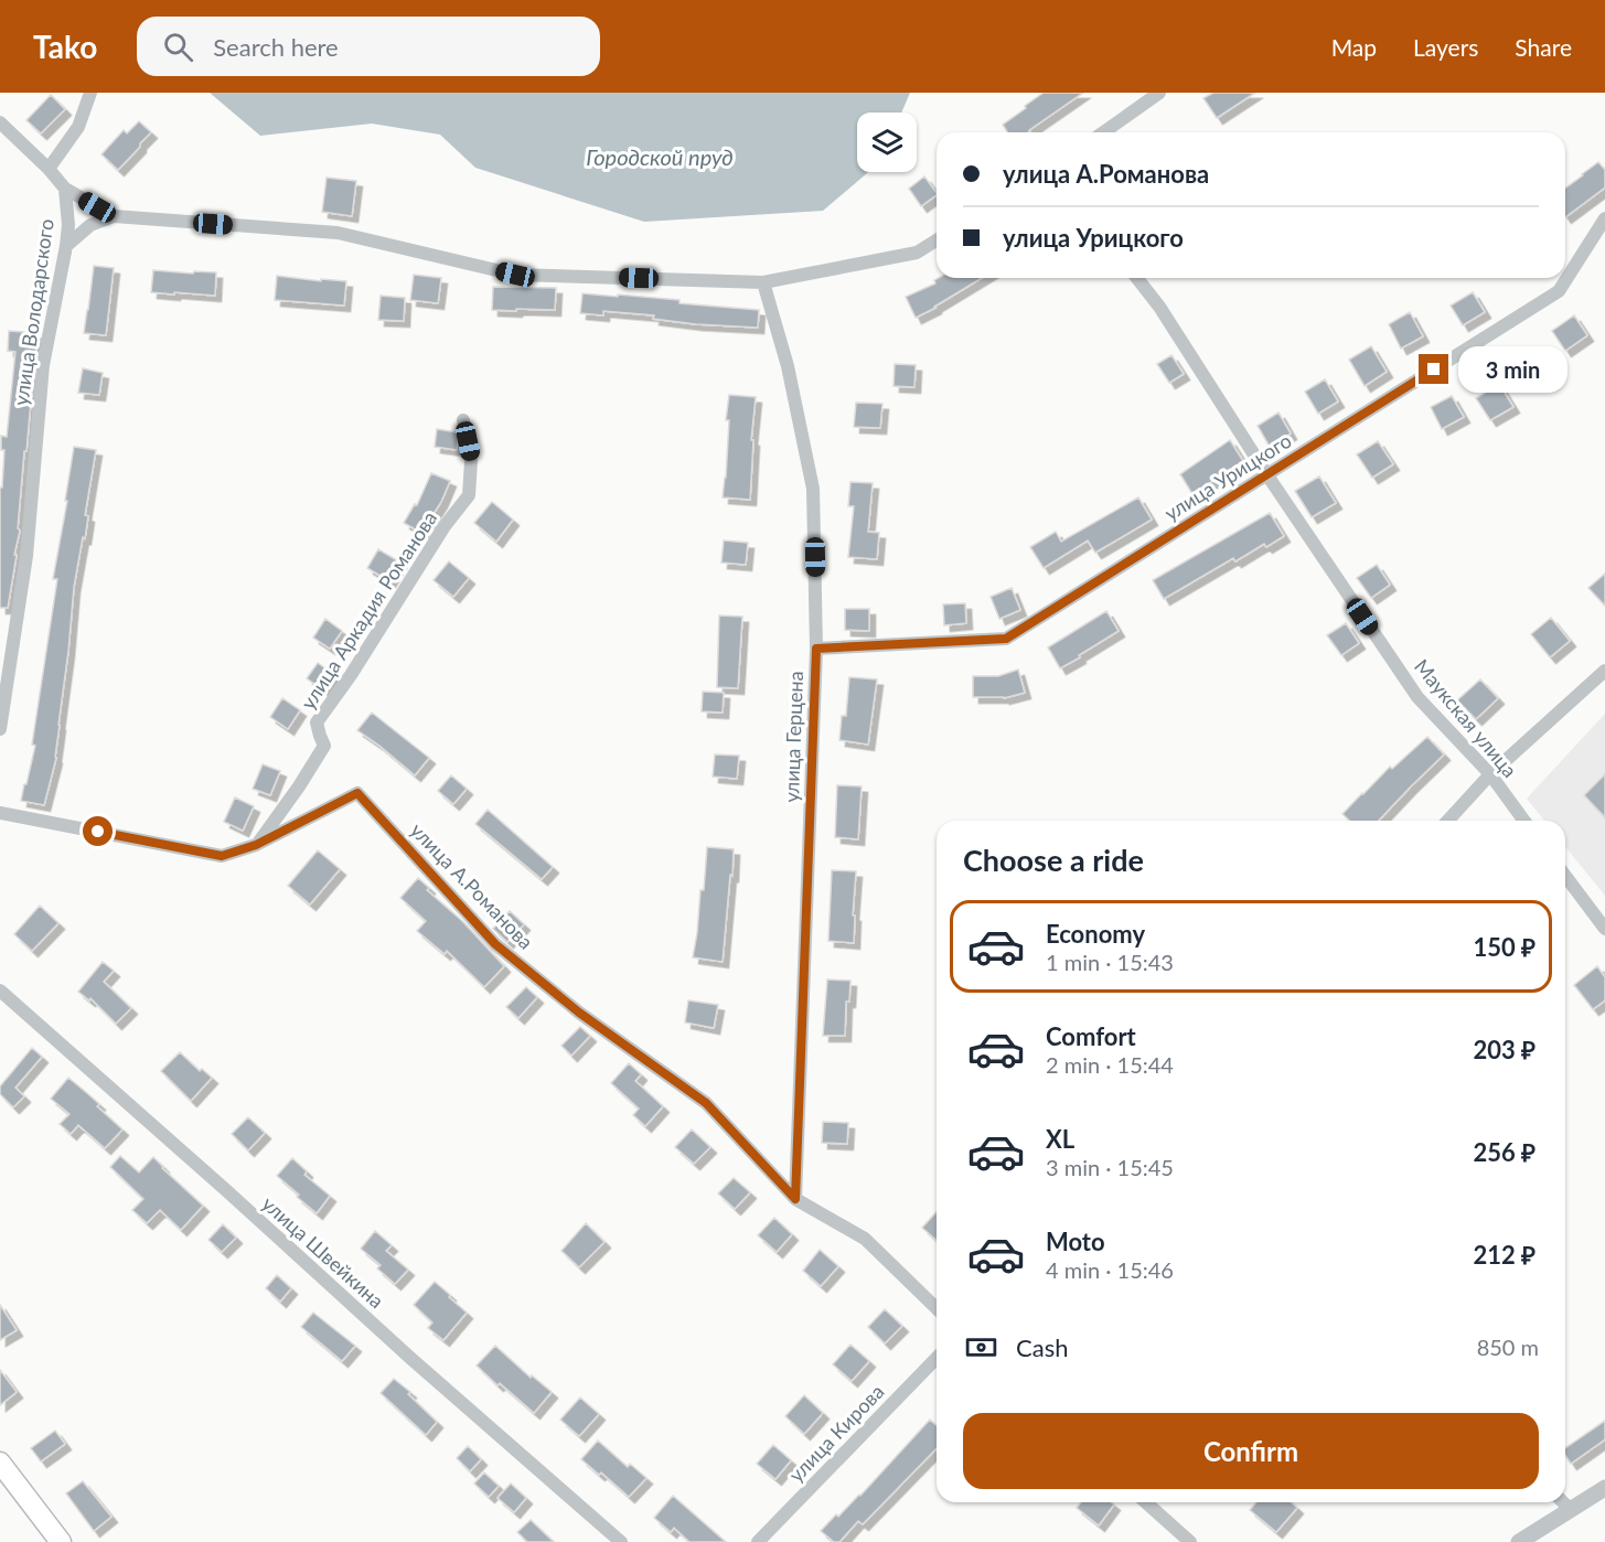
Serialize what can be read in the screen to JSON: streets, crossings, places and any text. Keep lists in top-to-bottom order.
{
  "streets": {
    "street": [
      "улица Володарского",
      "улица Урицкого",
      "улица Аркадия Романова",
      "Маукская улица",
      "улица Герцена",
      "улица А.Романова",
      "улица Швейкина",
      "улица Кирова"
    ]
  },
  "crossings": [
    ["улица Урицкого", "Маукская улица"],
    ["улица Урицкого", "улица Герцена"],
    ["улица Аркадия Романова", "улица А.Романова"],
    ["улица Герцена", "улица А.Романова"]
  ],
  "water": ["Городской пруд"],
  "page": {
    "header": "Tako",
    "search": "Search here",
    "nav": ["Map", "Layers", "Share"],
    "banner": ["улица А.Романова", "улица Урицкого"],
    "bubble": "3 min",
    "heading": "Choose a ride",
    "list": [
      {
        "name": "Economy",
        "note": "1 min · 15:43",
        "value": "150 ₽"
      },
      {
        "name": "Comfort",
        "note": "2 min · 15:44",
        "value": "203 ₽"
      },
      {
        "name": "XL",
        "note": "3 min · 15:45",
        "value": "256 ₽"
      },
      {
        "name": "Moto",
        "note": "4 min · 15:46",
        "value": "212 ₽"
      }
    ],
    "pay": ["Cash", "850 m"],
    "buttons": "Confirm"
  }
}
